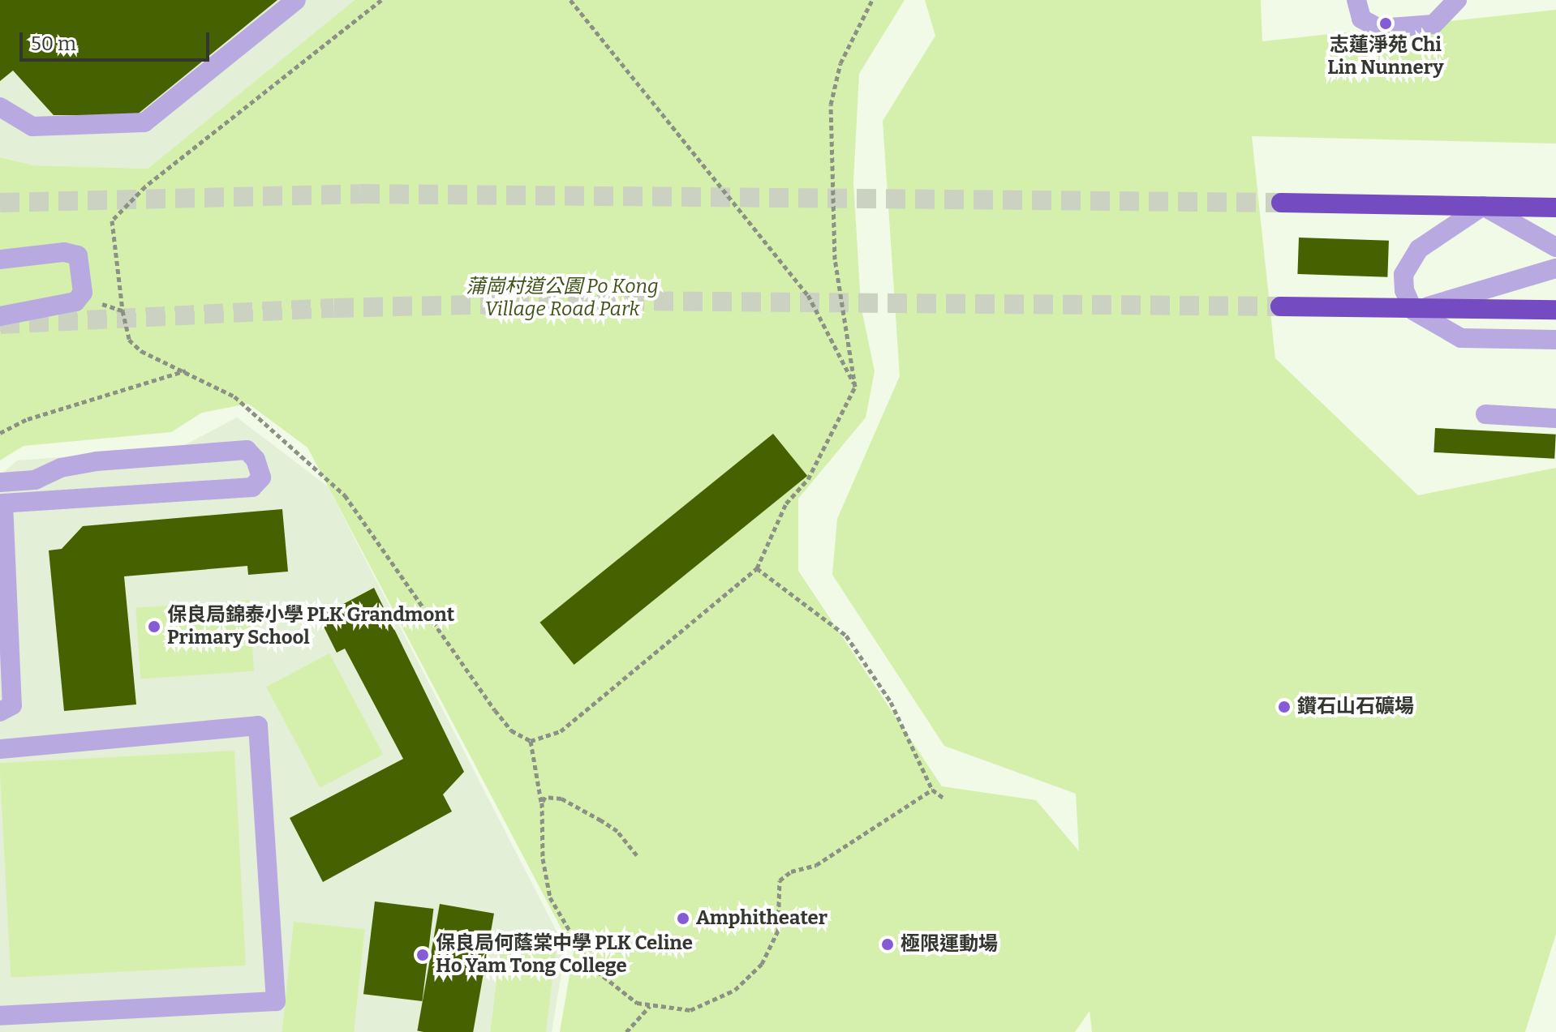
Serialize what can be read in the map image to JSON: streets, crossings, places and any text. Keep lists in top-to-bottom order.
{
  "parks": ["蒲崗村道公園 Po Kong Village Road Park"],
  "places": [
    "志蓮淨苑 Chi Lin Nunnery",
    "保良局錦泰小學 PLK Grandmont Primary School",
    "鑽石山石礦場",
    "Amphitheater",
    "極限運動場",
    "保良局何蔭棠中學 PLK Celine Ho Yam Tong College"
  ],
  "scale_bar": "50 m"
}
